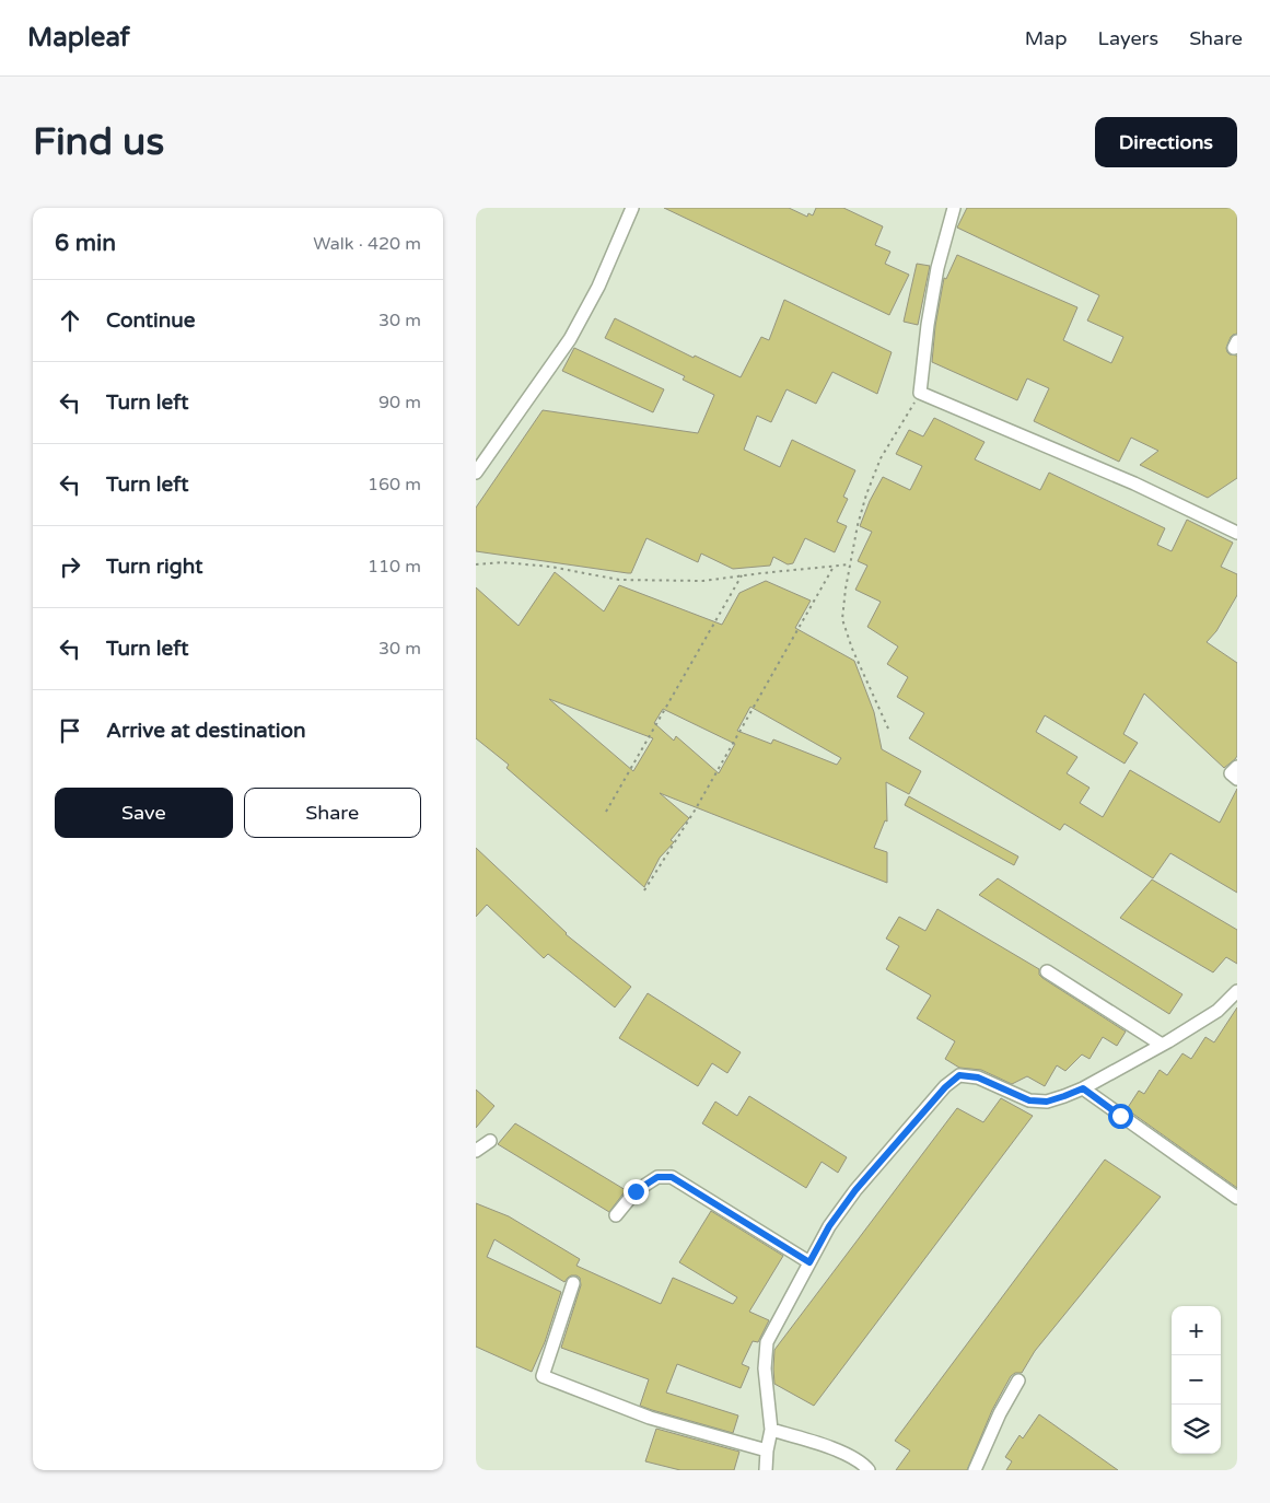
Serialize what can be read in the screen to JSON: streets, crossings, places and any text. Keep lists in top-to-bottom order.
{
  "page": {
    "header": "Mapleaf",
    "nav": ["Map", "Layers", "Share"],
    "buttons": [
      "Directions",
      ["Save", "Share"]
    ],
    "title": "Find us",
    "heading": ["6 min", "Walk · 420 m"],
    "list": [
      ["Continue", "30 m"],
      ["Turn left", "90 m"],
      ["Turn left", "160 m"],
      ["Turn right", "110 m"],
      ["Turn left", "30 m"],
      "Arrive at destination"
    ],
    "map_buttons": ["+", "−"]
  }
}
